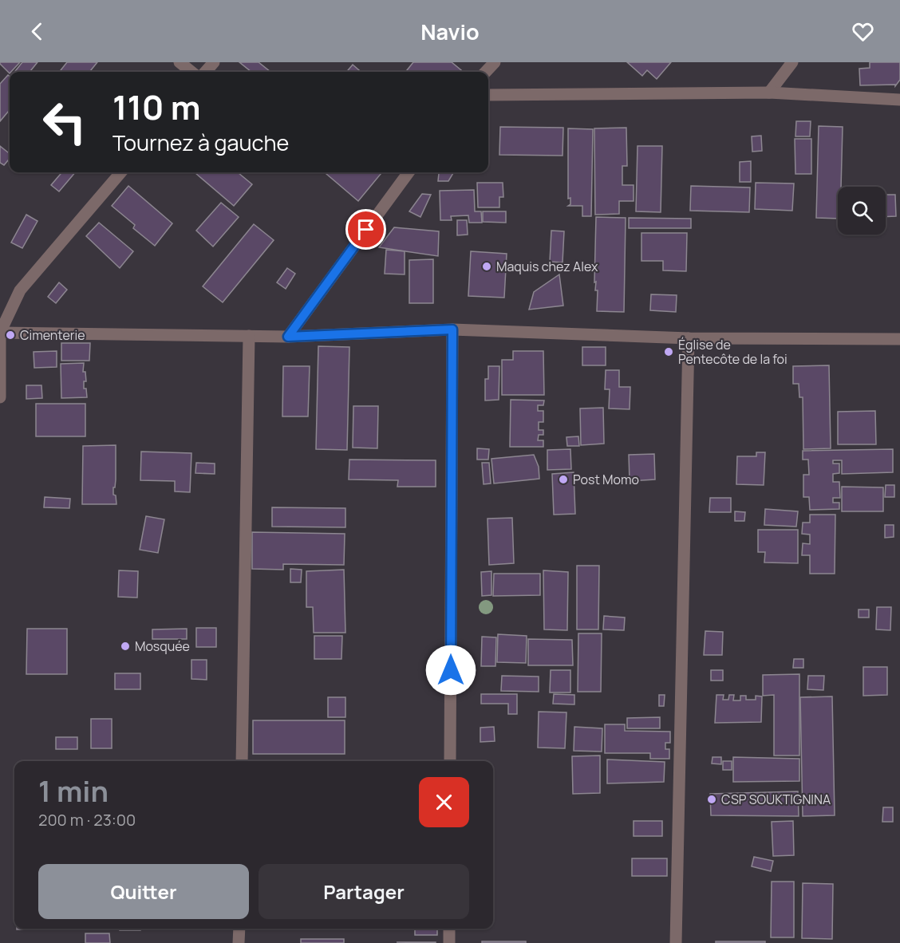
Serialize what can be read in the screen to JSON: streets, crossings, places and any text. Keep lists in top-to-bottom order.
{
  "places": [
    "Maquis chez Alex",
    "Cimenterie",
    "Église de Pentecôte de la foi",
    "Post Momo",
    "Mosquée",
    "CSP SOUKTIGNINA"
  ],
  "page": {
    "header": "Navio",
    "turn": ["110 m", "Tournez à gauche"],
    "heading": ["1 min", "200 m · 23:00"],
    "buttons": ["Quitter", "Partager"]
  }
}
